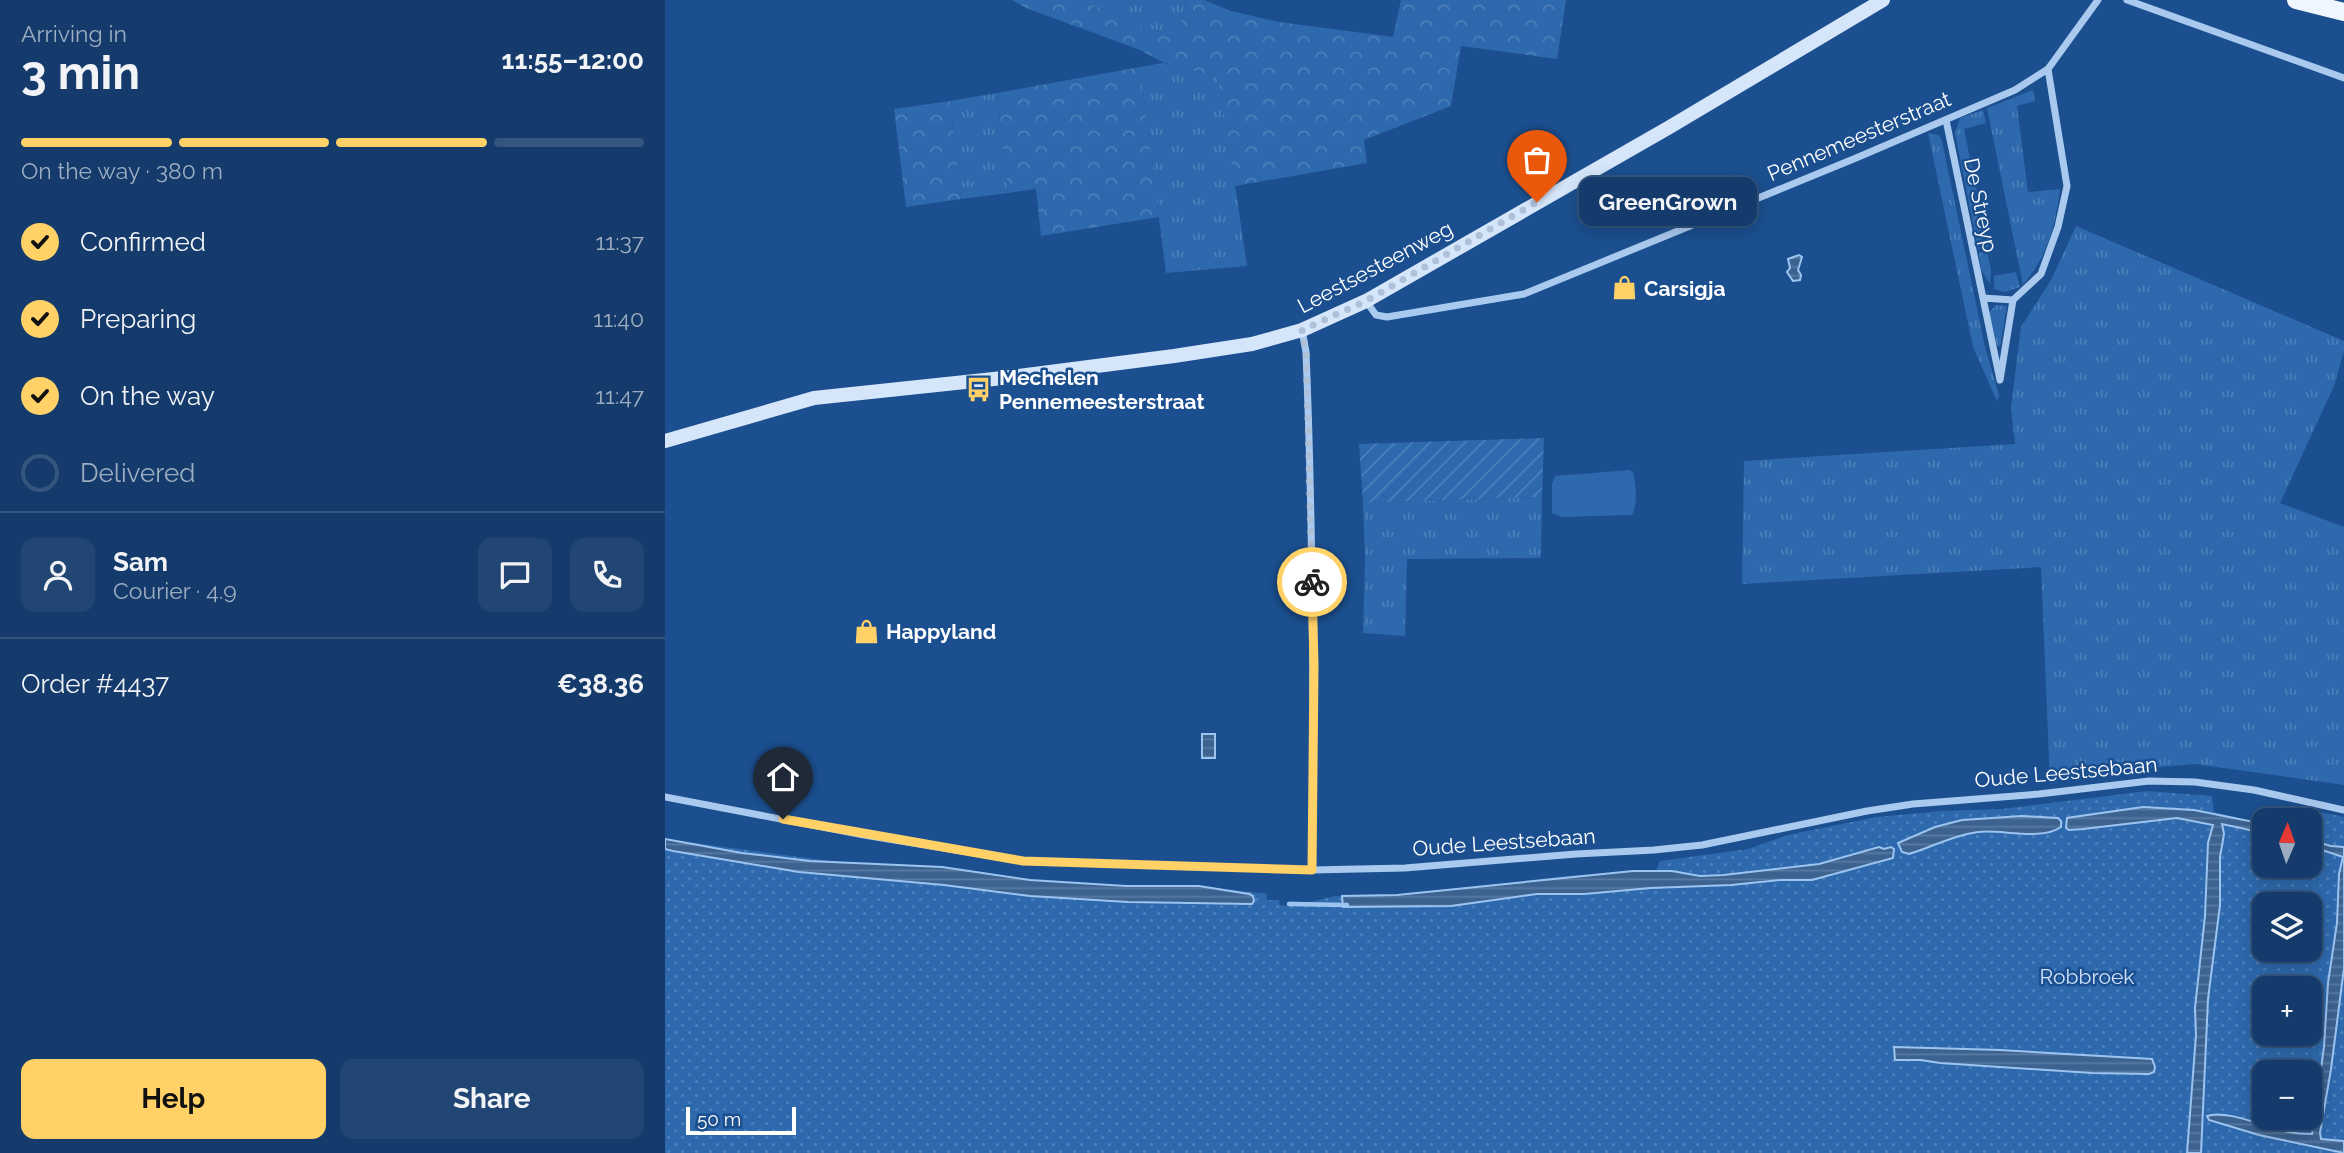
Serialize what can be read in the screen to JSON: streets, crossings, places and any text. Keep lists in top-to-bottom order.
{
  "streets": {
    "street": [
      "Pennemeesterstraat",
      "De Streyp",
      "Leestsesteenweg",
      "Oude Leestsebaan"
    ]
  },
  "crossings": [
    ["Pennemeesterstraat", "De Streyp"],
    ["Pennemeesterstraat", "Leestsesteenweg"]
  ],
  "parks": ["Robbroek"],
  "places": {
    "other": ["GreenGrown"],
    "shop": ["Carsigja", "Happyland"],
    "bus stop": ["Mechelen Pennemeesterstraat"]
  },
  "scale_bar": "50 m",
  "north": "top",
  "page": {
    "heading": ["3 min", "Arriving in", "11:55–12:00"],
    "panel": [
      "Sam",
      "Courier · 4.9",
      "Order #4437",
      "€38.36"
    ],
    "bar": "On the way · 380 m",
    "bubble": "GreenGrown",
    "list": [
      ["Confirmed", "11:37"],
      ["Preparing", "11:40"],
      ["On the way", "11:47"],
      "Delivered"
    ],
    "map_buttons": ["+", "−"],
    "buttons": ["Help", "Share"],
    "scale": "50 m"
  }
}
